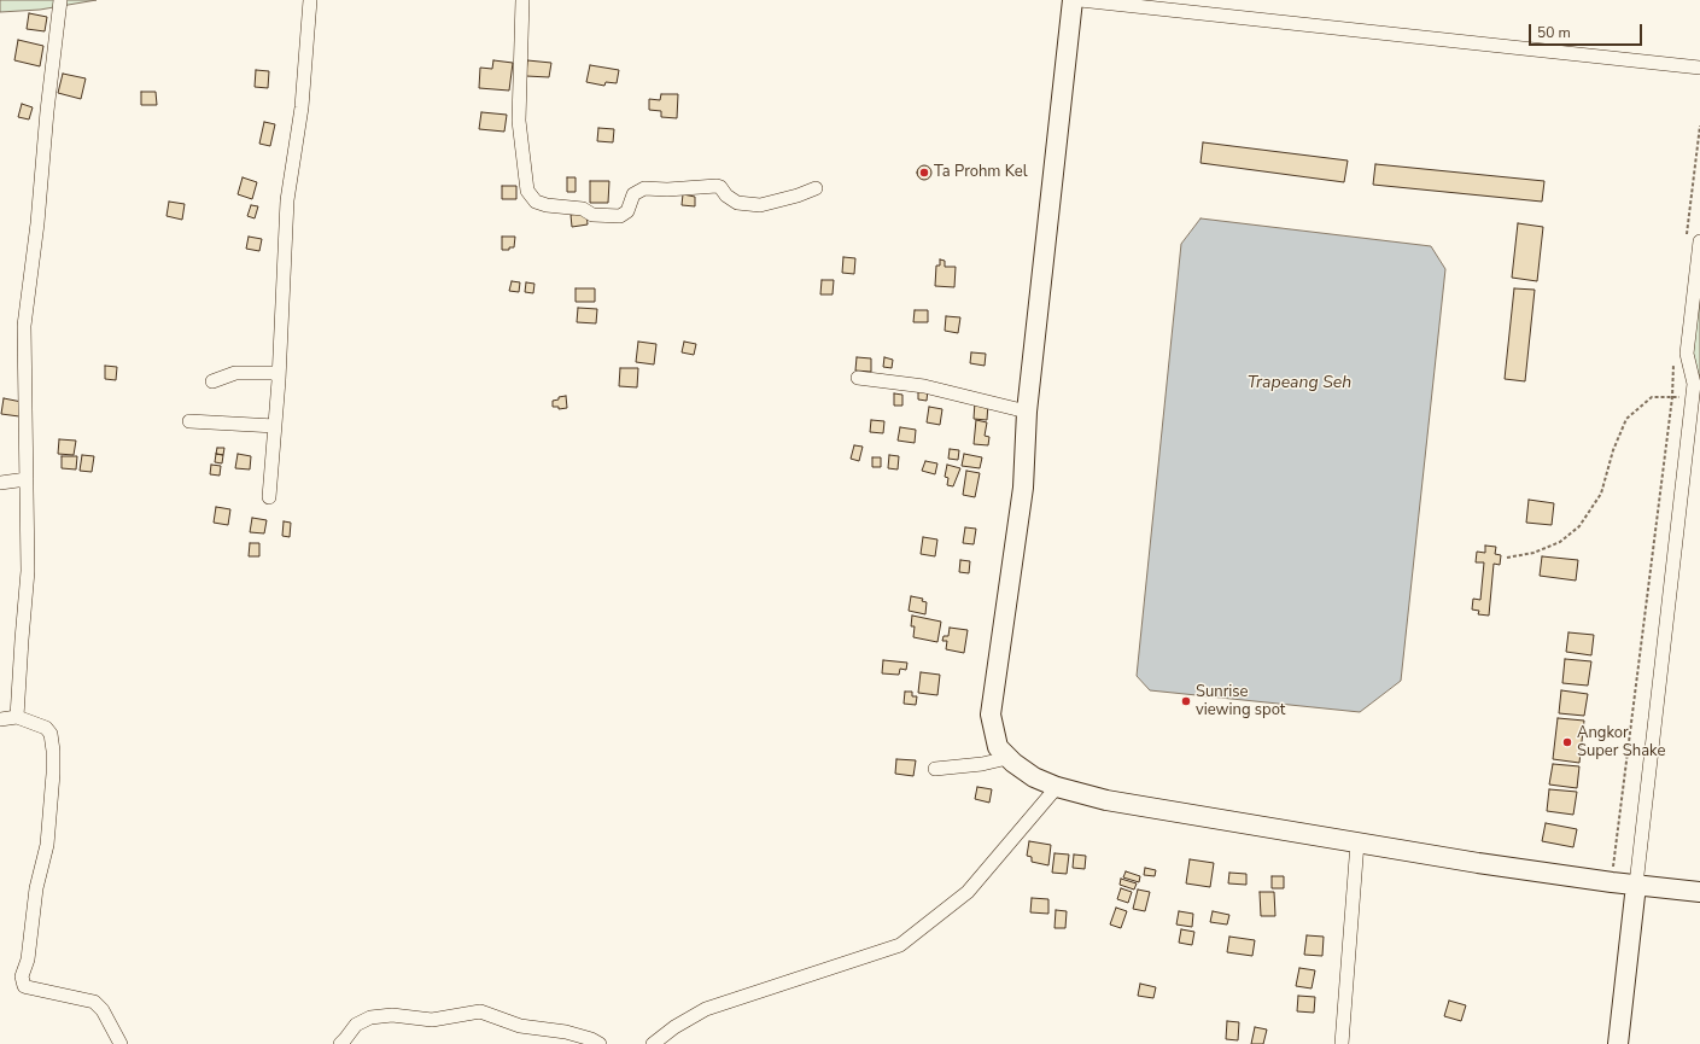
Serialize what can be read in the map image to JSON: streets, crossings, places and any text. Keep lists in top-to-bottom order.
{
  "water": ["Trapeang Seh"],
  "places": ["Ta Prohm Kel", "Sunrise viewing spot", "Angkor Super Shake"],
  "scale_bar": "50 m"
}
